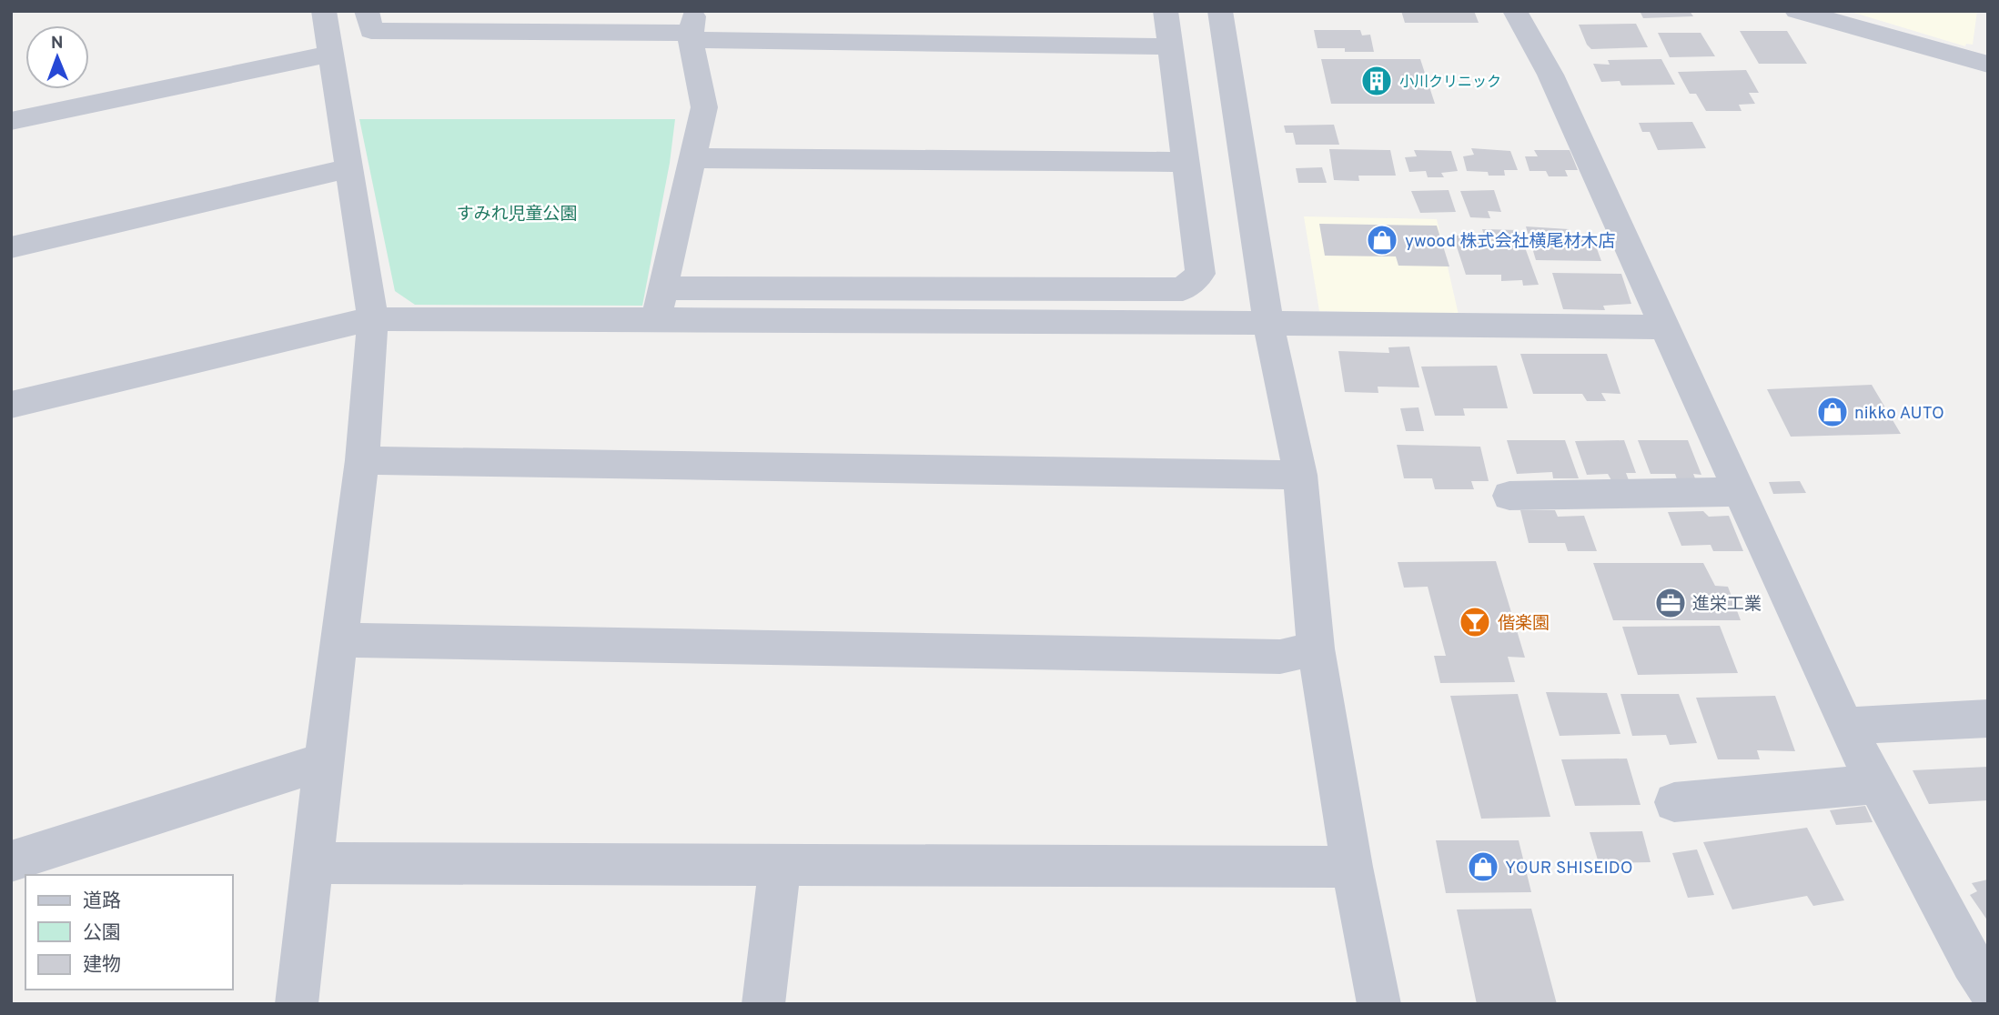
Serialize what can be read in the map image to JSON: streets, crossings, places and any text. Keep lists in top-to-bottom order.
{
  "parks": ["すみれ児童公園"],
  "places": {
    "building": ["小川クリニック"],
    "shop": ["ywood 株式会社横尾材木店", "nikko AUTO", "YOUR SHISEIDO"],
    "office": ["進栄工業"],
    "bar": ["偕楽園"]
  },
  "legend": ["道路", "公園", "建物"],
  "north": "top"
}
